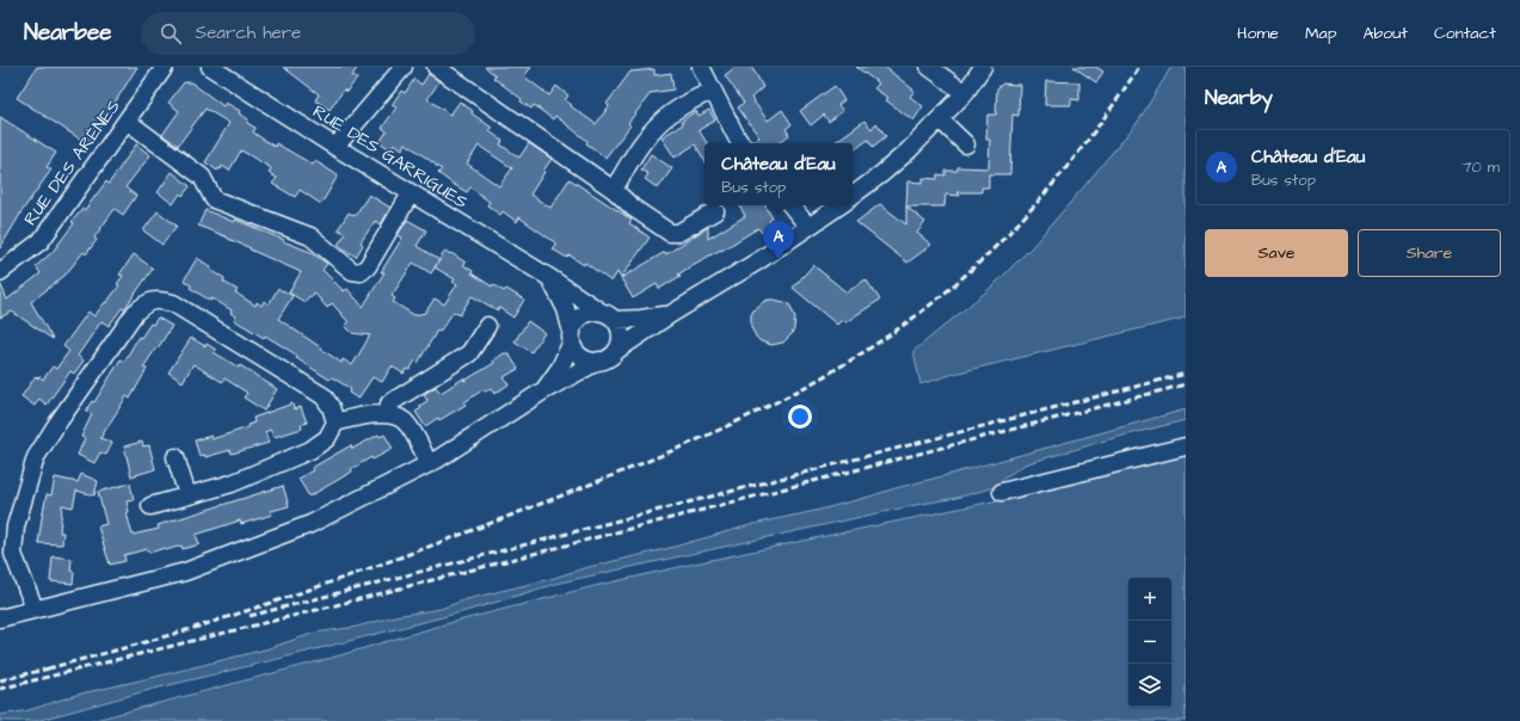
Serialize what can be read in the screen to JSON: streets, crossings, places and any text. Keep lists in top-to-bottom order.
{
  "streets": {
    "street": ["RUE DES GARRIGUES", "RUE DES ARÈNES"]
  },
  "page": {
    "header": "Nearbee",
    "search": "Search here",
    "nav": [
      "Home",
      "Map",
      "About",
      "Contact"
    ],
    "heading": "Nearby",
    "list": [
      {
        "mark": "A",
        "name": "Château d'Eau",
        "note": "Bus stop",
        "value": "70 m"
      }
    ],
    "popup": ["Château d'Eau", "Bus stop"],
    "buttons": ["Save", "Share"],
    "pins": "A",
    "map_buttons": ["+", "−"]
  }
}
